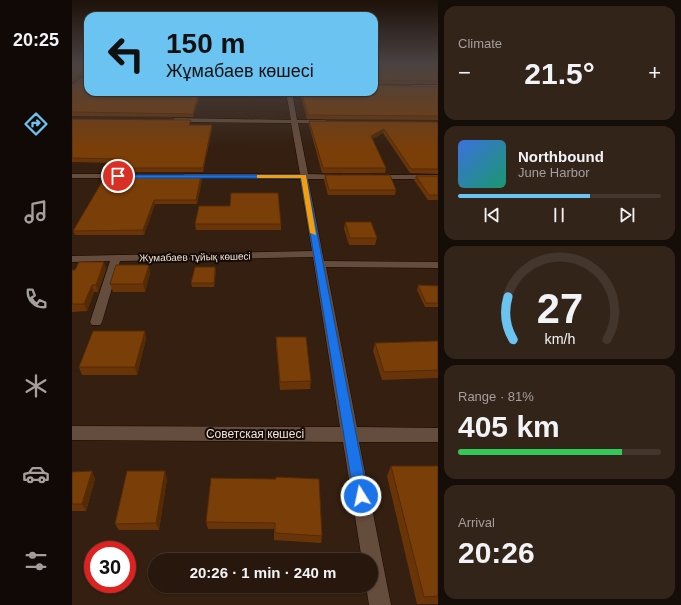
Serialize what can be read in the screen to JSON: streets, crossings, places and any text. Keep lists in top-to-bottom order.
{
  "streets": {
    "street": ["Жумабаев тұйық көшесі", "Советская көшесі"]
  },
  "page": {
    "tabs": "20:25",
    "tile": [
      "Climate",
      ["Range · 81%", "405 km"],
      ["Arrival", "20:26"]
    ],
    "turn": ["150 m", "Жұмабаев көшесі"],
    "heat": ["−", "21.5°", "+"],
    "song": ["Northbound", "June Harbor"],
    "limit": "30",
    "trip": "20:26 · 1 min · 240 m",
    "gauge": ["27", "km/h"]
  }
}
